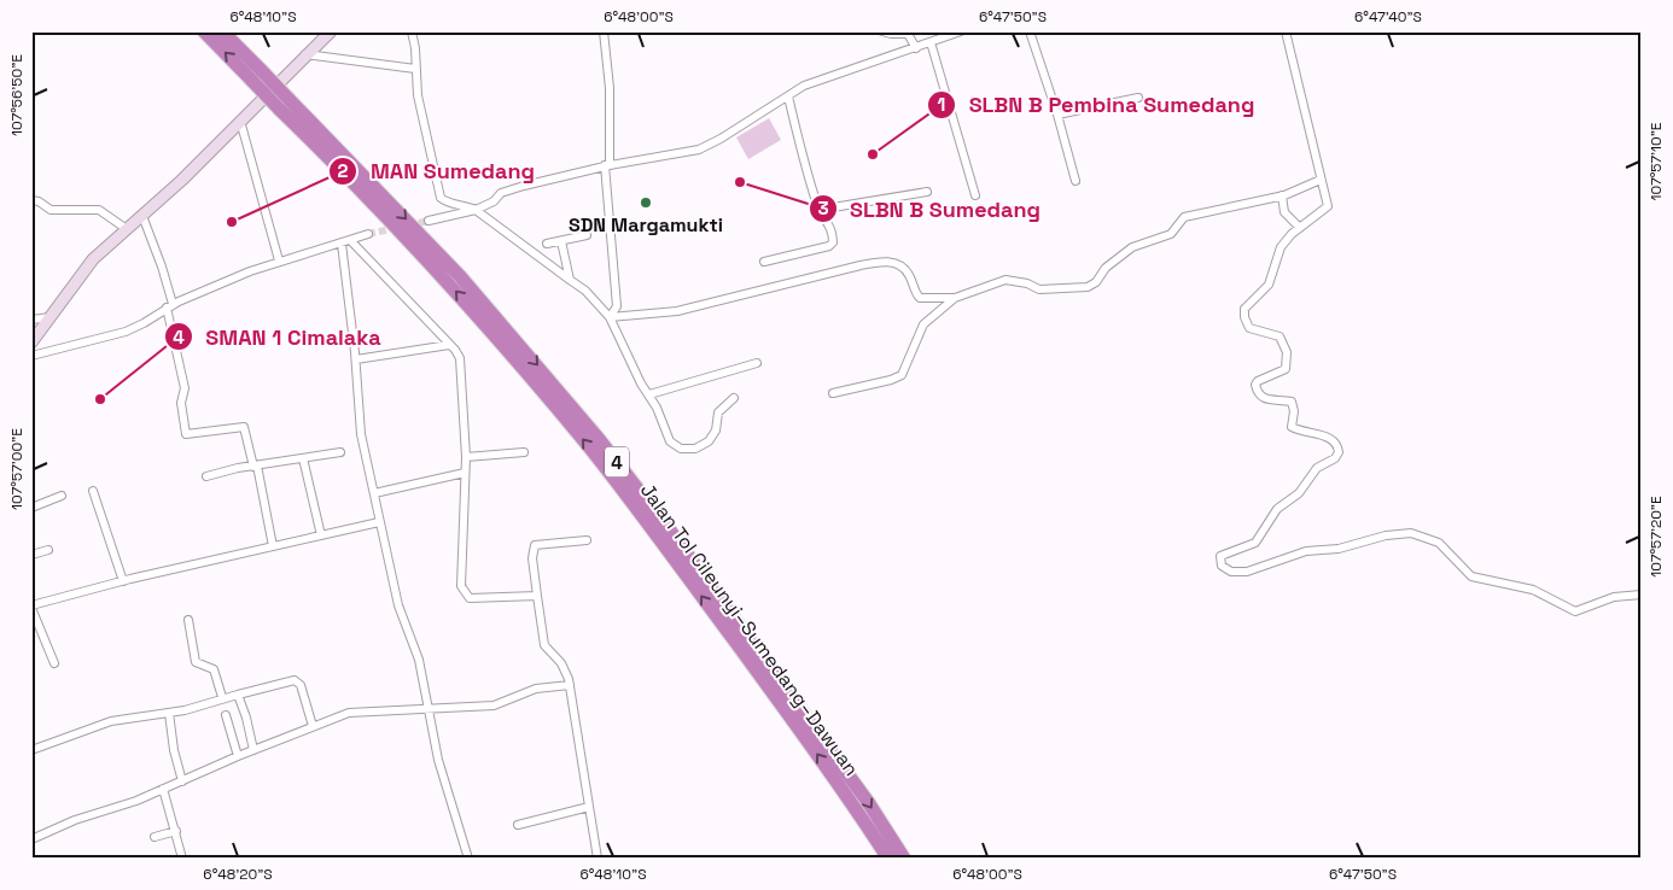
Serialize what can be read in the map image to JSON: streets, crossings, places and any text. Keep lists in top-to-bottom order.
{
  "streets": {
    "highway": ["4", "Jalan Tol Cileunyi–Sumedang–Dawuan"]
  },
  "places": [
    "SLBN B Pembina Sumedang",
    "SLBN B Sumedang",
    "SDN Margamukti",
    "MAN Sumedang",
    "SMAN 1 Cimalaka"
  ],
  "coordinates": [
    "6°48'10\"S",
    "6°48'00\"S",
    "6°47'50\"S",
    "6°47'40\"S",
    "107°56'50\"E",
    "107°57'10\"E",
    "107°57'00\"E",
    "107°57'20\"E",
    "6°48'20\"S"
  ]
}
